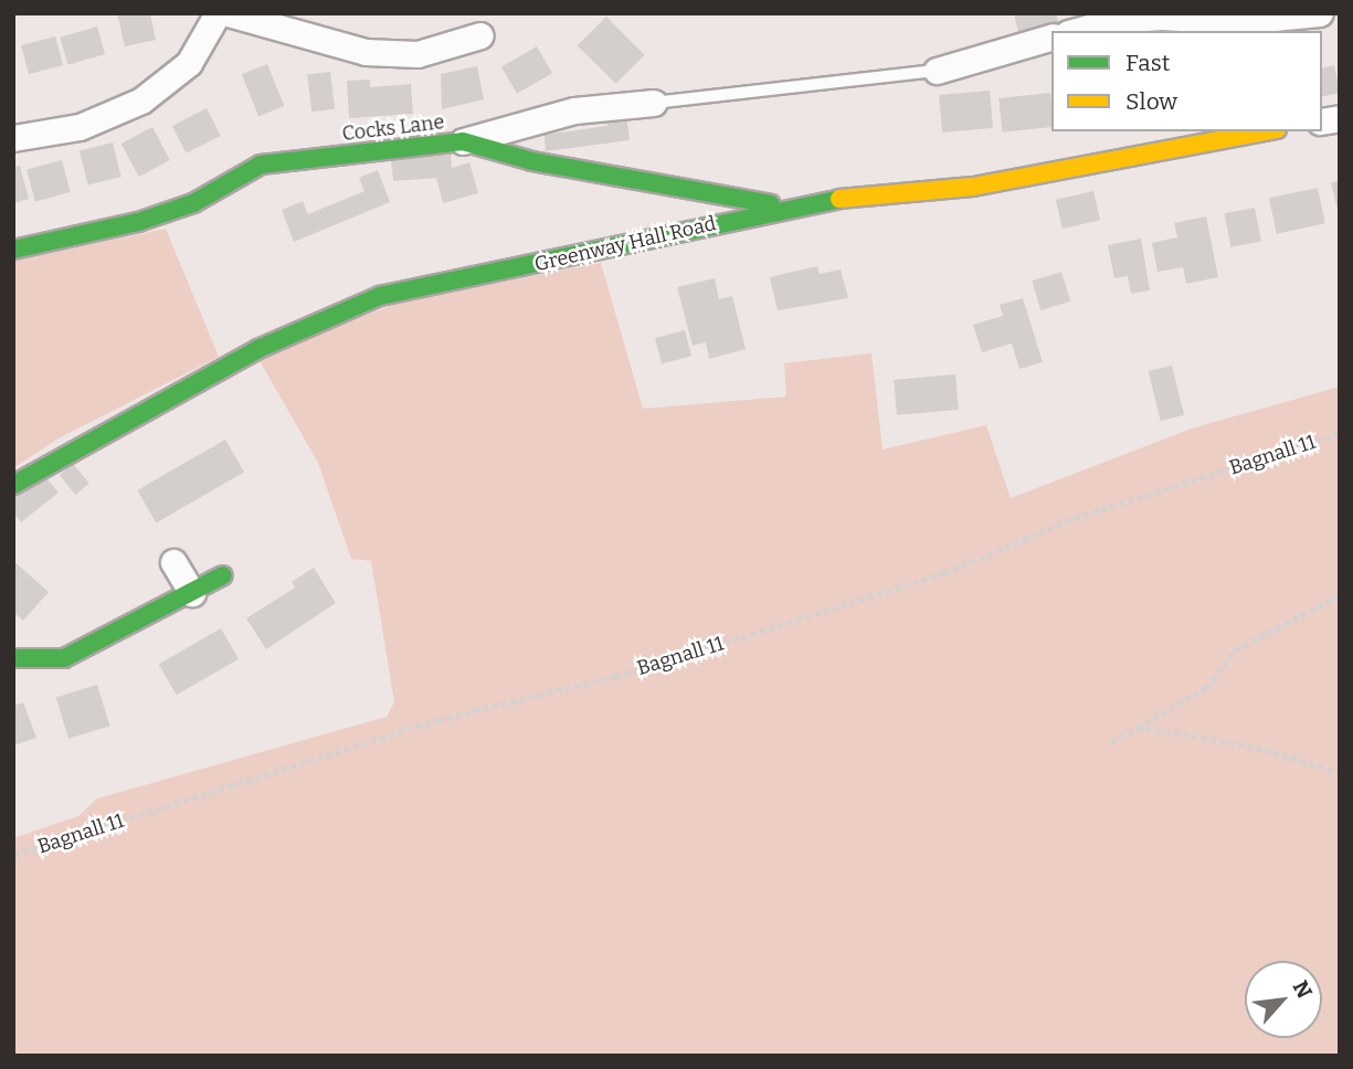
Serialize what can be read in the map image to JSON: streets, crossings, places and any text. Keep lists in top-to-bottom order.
{
  "streets": {
    "street": ["Cocks Lane", "Greenway Hall Road"],
    "path": ["Bagnall 11"]
  },
  "crossings": [
    ["Cocks Lane", "Greenway Hall Road"]
  ],
  "legend": ["Fast", "Slow"],
  "north": "top right"
}
